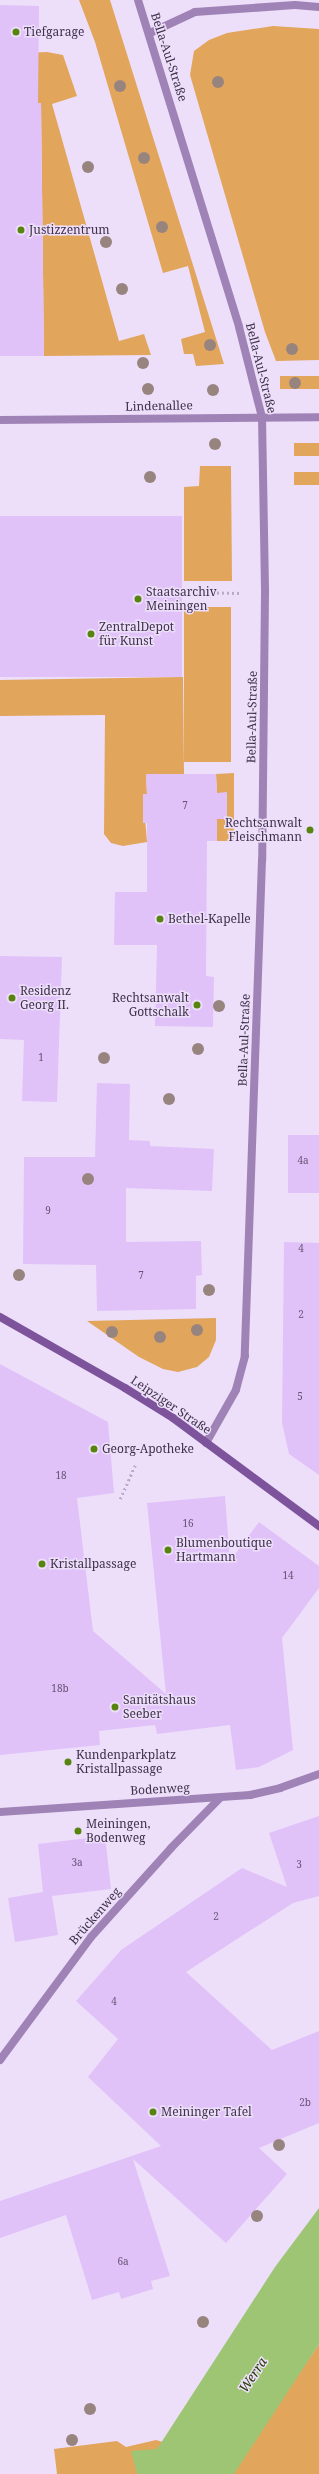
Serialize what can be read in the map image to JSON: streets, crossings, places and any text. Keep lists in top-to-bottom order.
{
  "streets": {
    "main road": ["Leipziger Straße"],
    "street": [
      "Bella-Aul-Straße",
      "Lindenallee",
      "Bodenweg",
      "Brückenweg"
    ]
  },
  "crossings": [
    ["Bella-Aul-Straße", "Lindenallee"],
    ["Bella-Aul-Straße", "Leipziger Straße"],
    ["Bodenweg", "Brückenweg"]
  ],
  "water": ["Werra"],
  "places": [
    "Tiefgarage",
    "Justizzentrum",
    "Staatsarchiv Meiningen",
    "ZentralDepot für Kunst",
    "Rechtsanwalt Fleischmann",
    "Bethel-Kapelle",
    "Residenz Georg II.",
    "Rechtsanwalt Gottschalk",
    "Georg-Apotheke",
    "Blumenboutique Hartmann",
    "Kristallpassage",
    "Sanitätshaus Seeber",
    "Kundenparkplatz Kristallpassage",
    "Meiningen, Bodenweg",
    "Meininger Tafel"
  ],
  "house_numbers": [
    "7",
    "1",
    "4a",
    "9",
    "4",
    "7",
    "2",
    "5",
    "18",
    "16",
    "14",
    "18b",
    "3a",
    "3",
    "2",
    "4",
    "2b",
    "6a"
  ]
}
